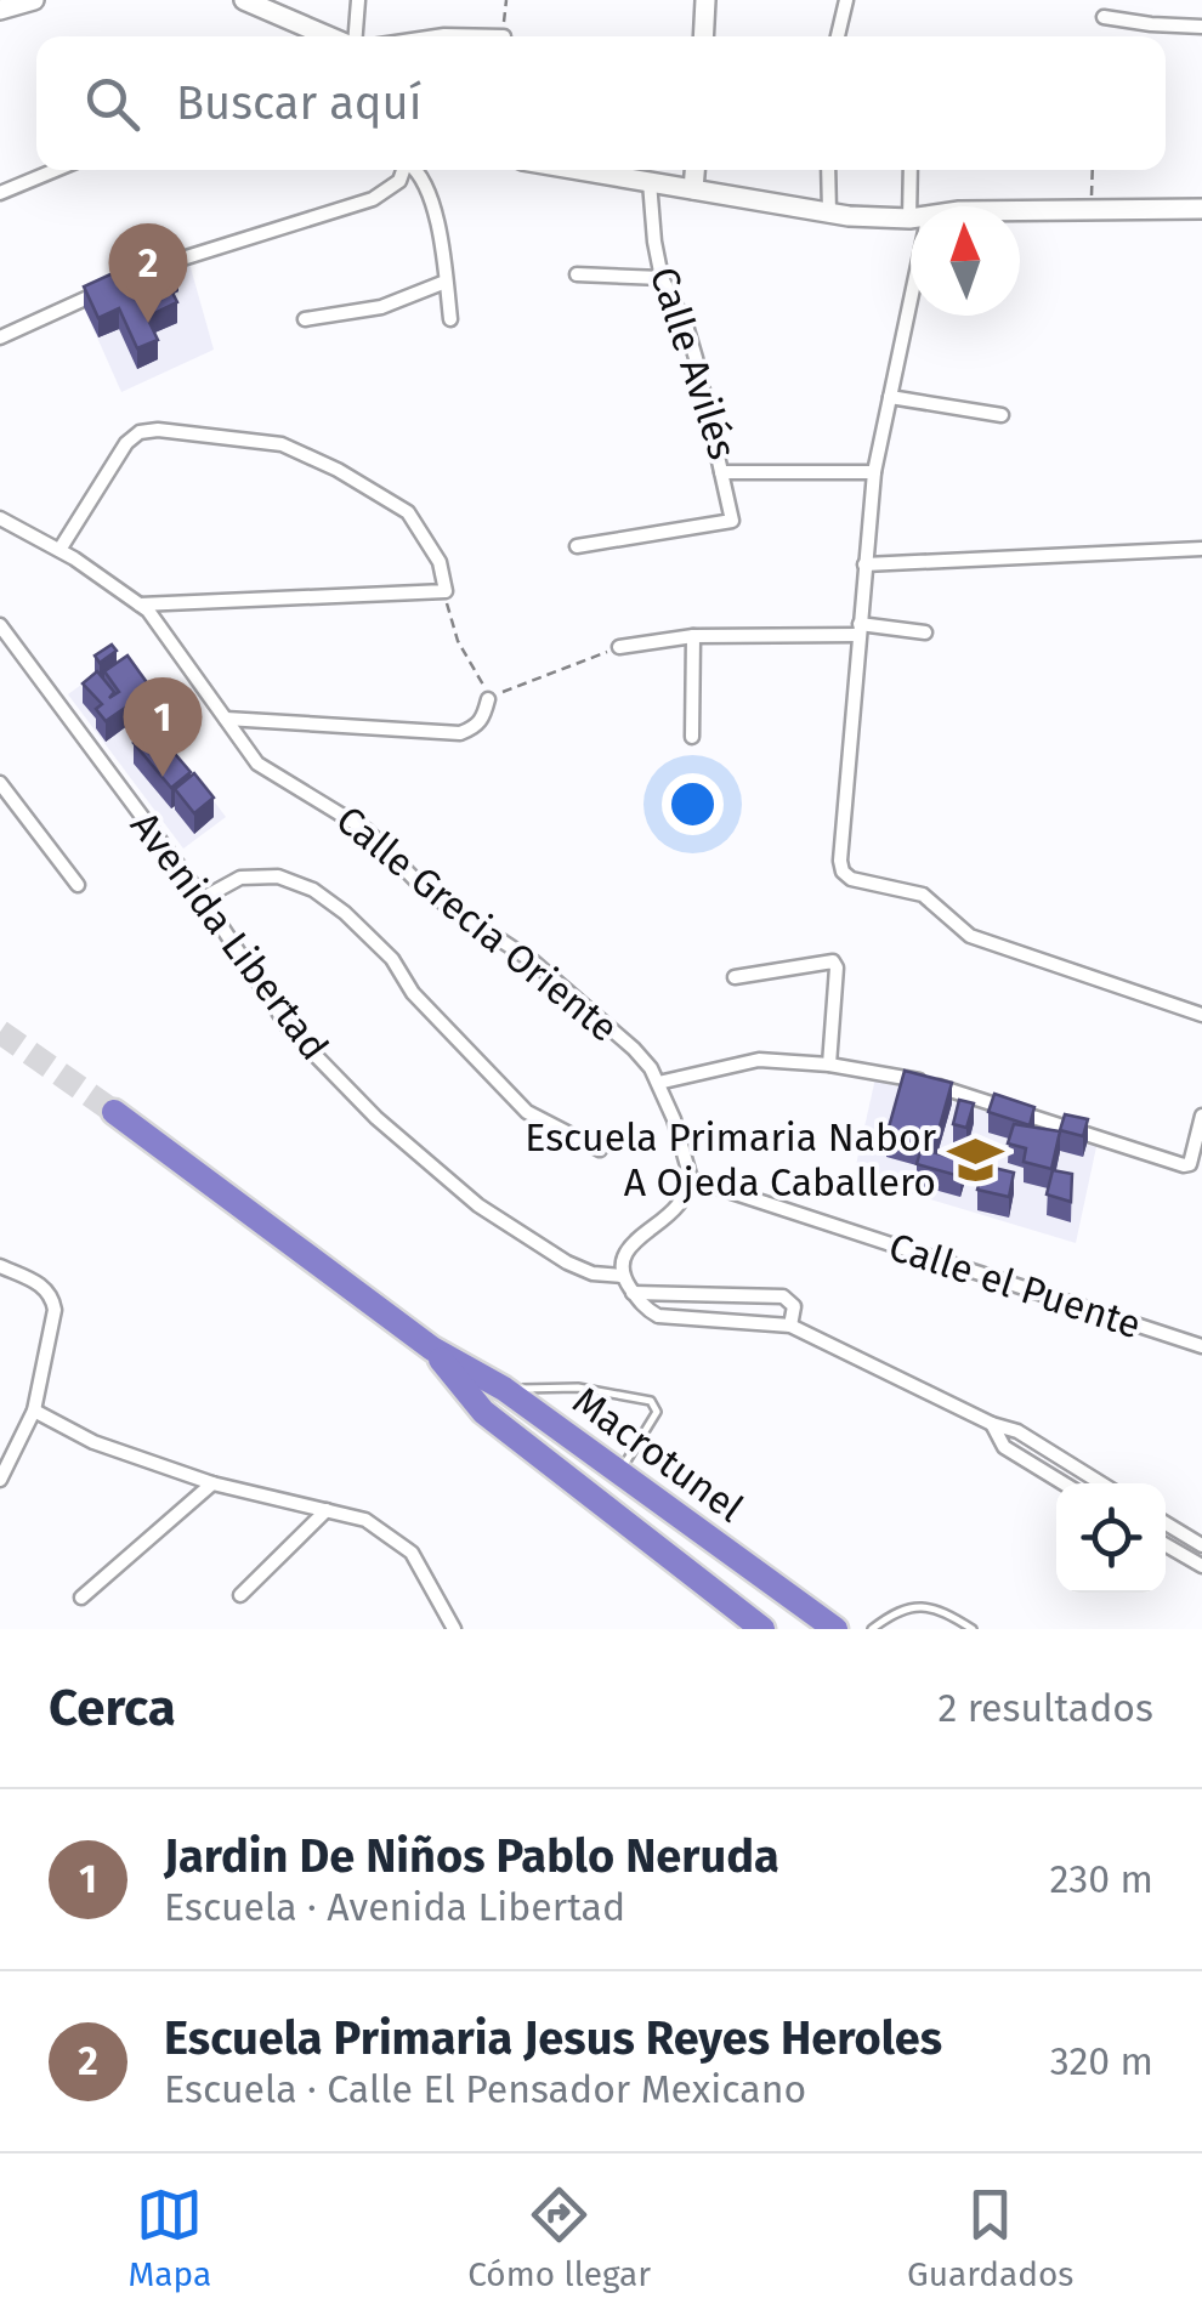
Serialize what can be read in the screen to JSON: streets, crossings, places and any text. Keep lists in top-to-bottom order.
{
  "streets": {
    "highway": ["Macrotunel"],
    "street": [
      "Calle Avilés",
      "Calle Grecia Oriente",
      "Avenida Libertad",
      "Calle el Puente"
    ]
  },
  "crossings": [
    ["Calle Grecia Oriente", "Calle el Puente"]
  ],
  "places": {
    "school or university": ["Escuela Primaria Nabor A Ojeda Caballero"]
  },
  "north": "top",
  "page": {
    "search": "Buscar aquí",
    "pins": ["2", "1"],
    "heading": ["Cerca", "2 resultados"],
    "list": [
      {
        "mark": "1",
        "name": "Jardin De Niños Pablo Neruda",
        "note": "Escuela · Avenida Libertad",
        "value": "230 m"
      },
      {
        "mark": "2",
        "name": "Escuela Primaria Jesus Reyes Heroles",
        "note": "Escuela · Calle El Pensador Mexicano",
        "value": "320 m"
      }
    ],
    "nav": ["Mapa", "Cómo llegar", "Guardados"]
  }
}
